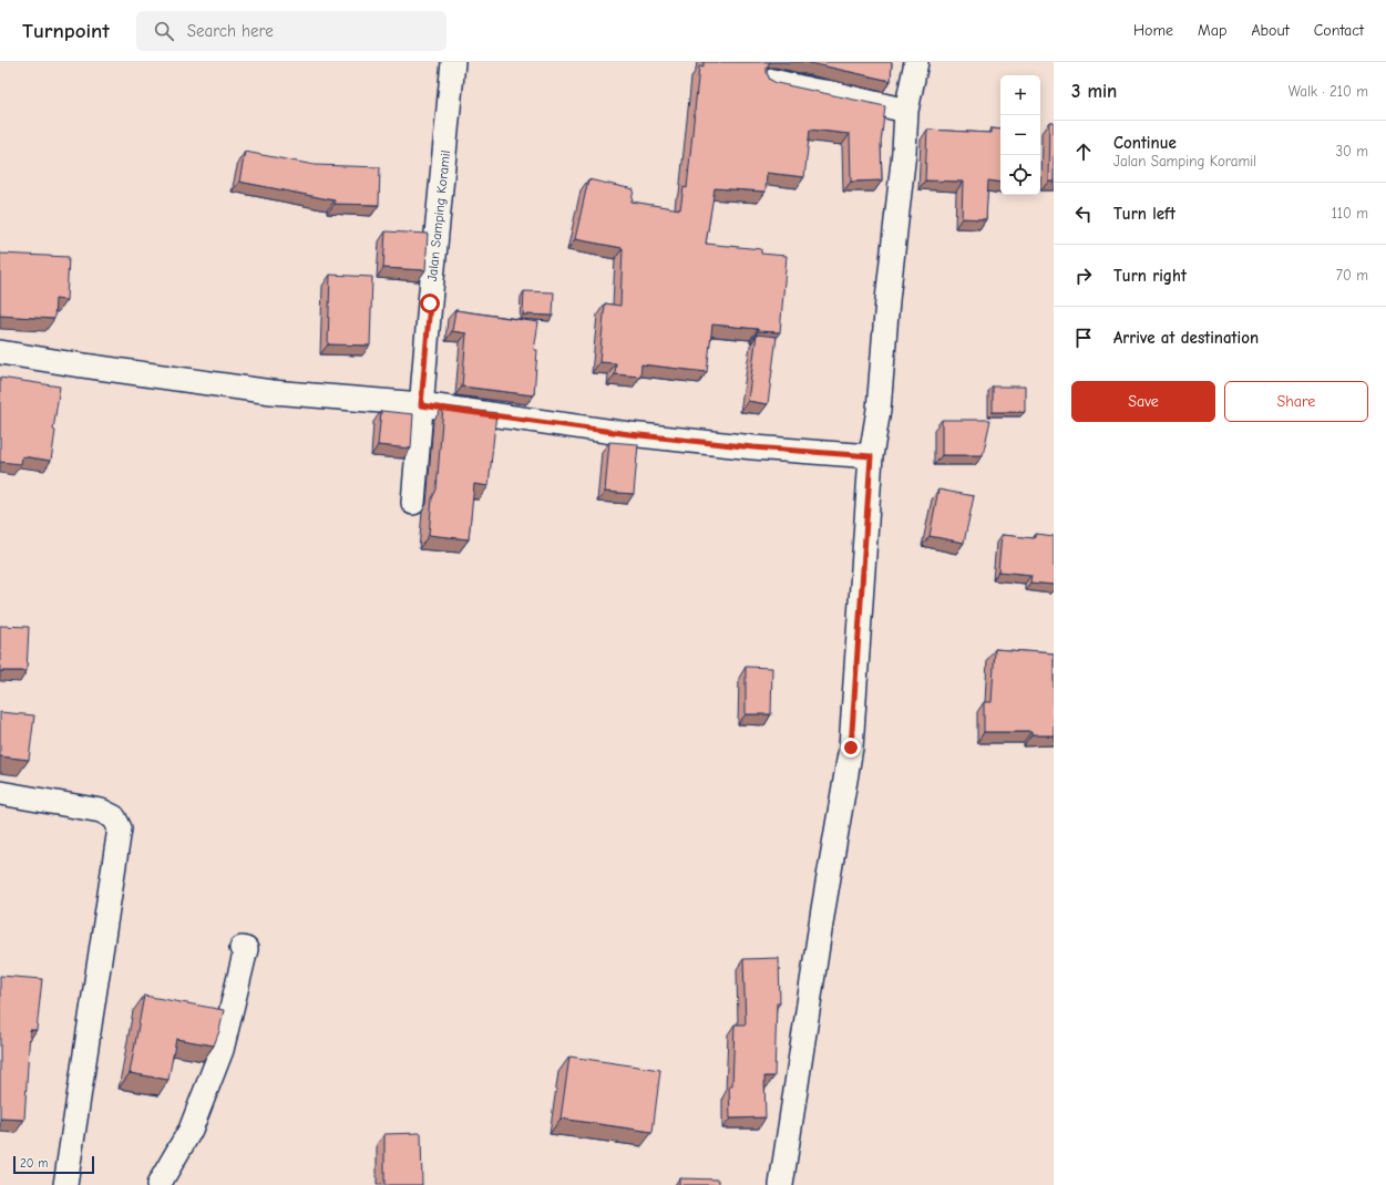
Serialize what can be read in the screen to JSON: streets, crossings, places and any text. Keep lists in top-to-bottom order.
{
  "streets": {
    "street": ["Jalan Samping Koramil"]
  },
  "scale_bar": "20 m",
  "page": {
    "header": "Turnpoint",
    "search": "Search here",
    "nav": [
      "Home",
      "Map",
      "About",
      "Contact"
    ],
    "heading": ["3 min", "Walk · 210 m"],
    "map_buttons": ["+", "−"],
    "list": [
      ["Continue", "Jalan Samping Koramil", "30 m"],
      ["Turn left", "110 m"],
      ["Turn right", "70 m"],
      "Arrive at destination"
    ],
    "buttons": ["Save", "Share"],
    "scale": "20 m"
  }
}
